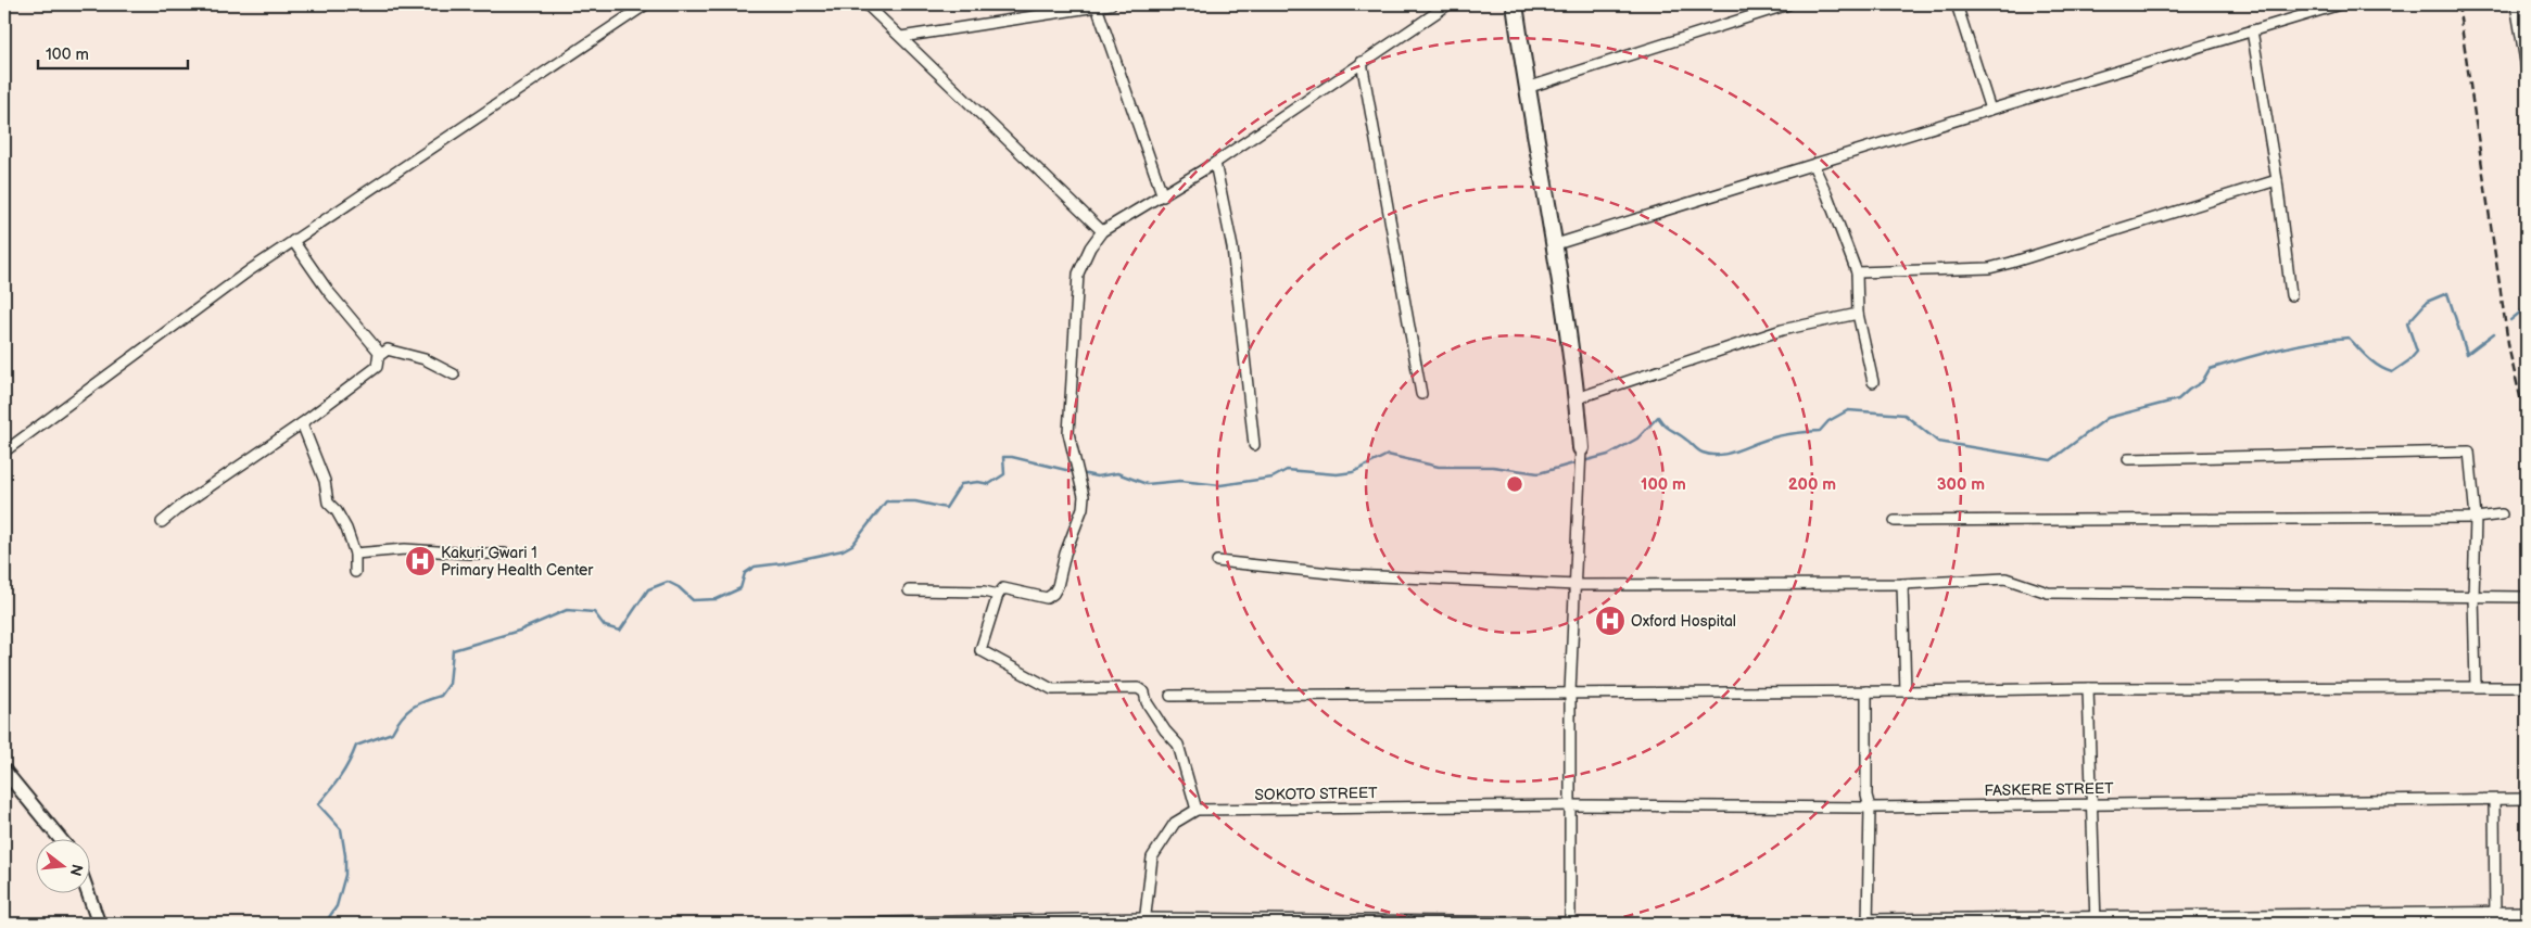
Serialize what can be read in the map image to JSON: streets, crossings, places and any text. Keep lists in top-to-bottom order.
{
  "streets": {
    "street": ["FASKERE STREET", "SOKOTO STREET"]
  },
  "crossings": [
    ["FASKERE STREET", "SOKOTO STREET"]
  ],
  "places": {
    "hospital": ["Kakuri Gwari 1 Primary Health Center", "Oxford Hospital"]
  },
  "scale_bar": "100 m",
  "north": "right",
  "rings": ["100 m", "200 m", "300 m"]
}
